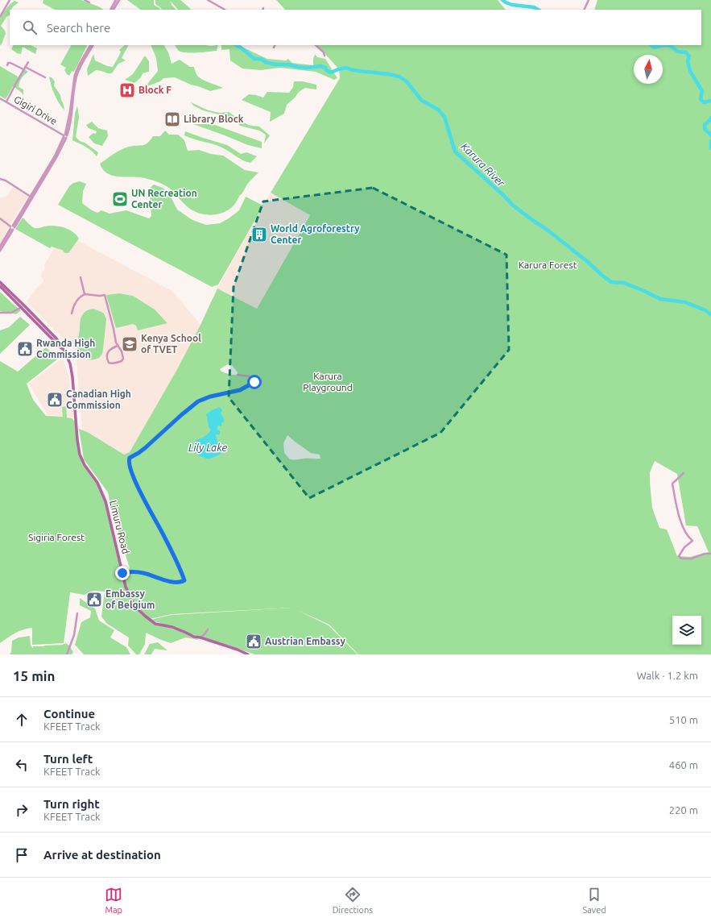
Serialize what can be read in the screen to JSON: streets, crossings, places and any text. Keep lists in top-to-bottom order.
{
  "streets": {
    "main road": ["Limuru Road"],
    "street": ["Gigiri Drive"]
  },
  "water": ["Karura River", "Lily Lake"],
  "parks": ["Karura Forest", "Karura Playground", "Sigiria Forest"],
  "places": {
    "hospital": ["Block F"],
    "library": ["Library Block"],
    "sports": ["UN Recreation Center"],
    "building": ["World Agroforestry Center"],
    "school or university": ["Kenya School of TVET"],
    "public building": [
      "Rwanda High Commission",
      "Canadian High Commission",
      "Embassy of Belgium",
      "Austrian Embassy"
    ]
  },
  "north": "top",
  "page": {
    "search": "Search here",
    "heading": ["15 min", "Walk · 1.2 km"],
    "list": [
      ["Continue", "KFEET Track", "510 m"],
      ["Turn left", "KFEET Track", "460 m"],
      ["Turn right", "KFEET Track", "220 m"],
      "Arrive at destination"
    ],
    "nav": ["Map", "Directions", "Saved"]
  }
}
